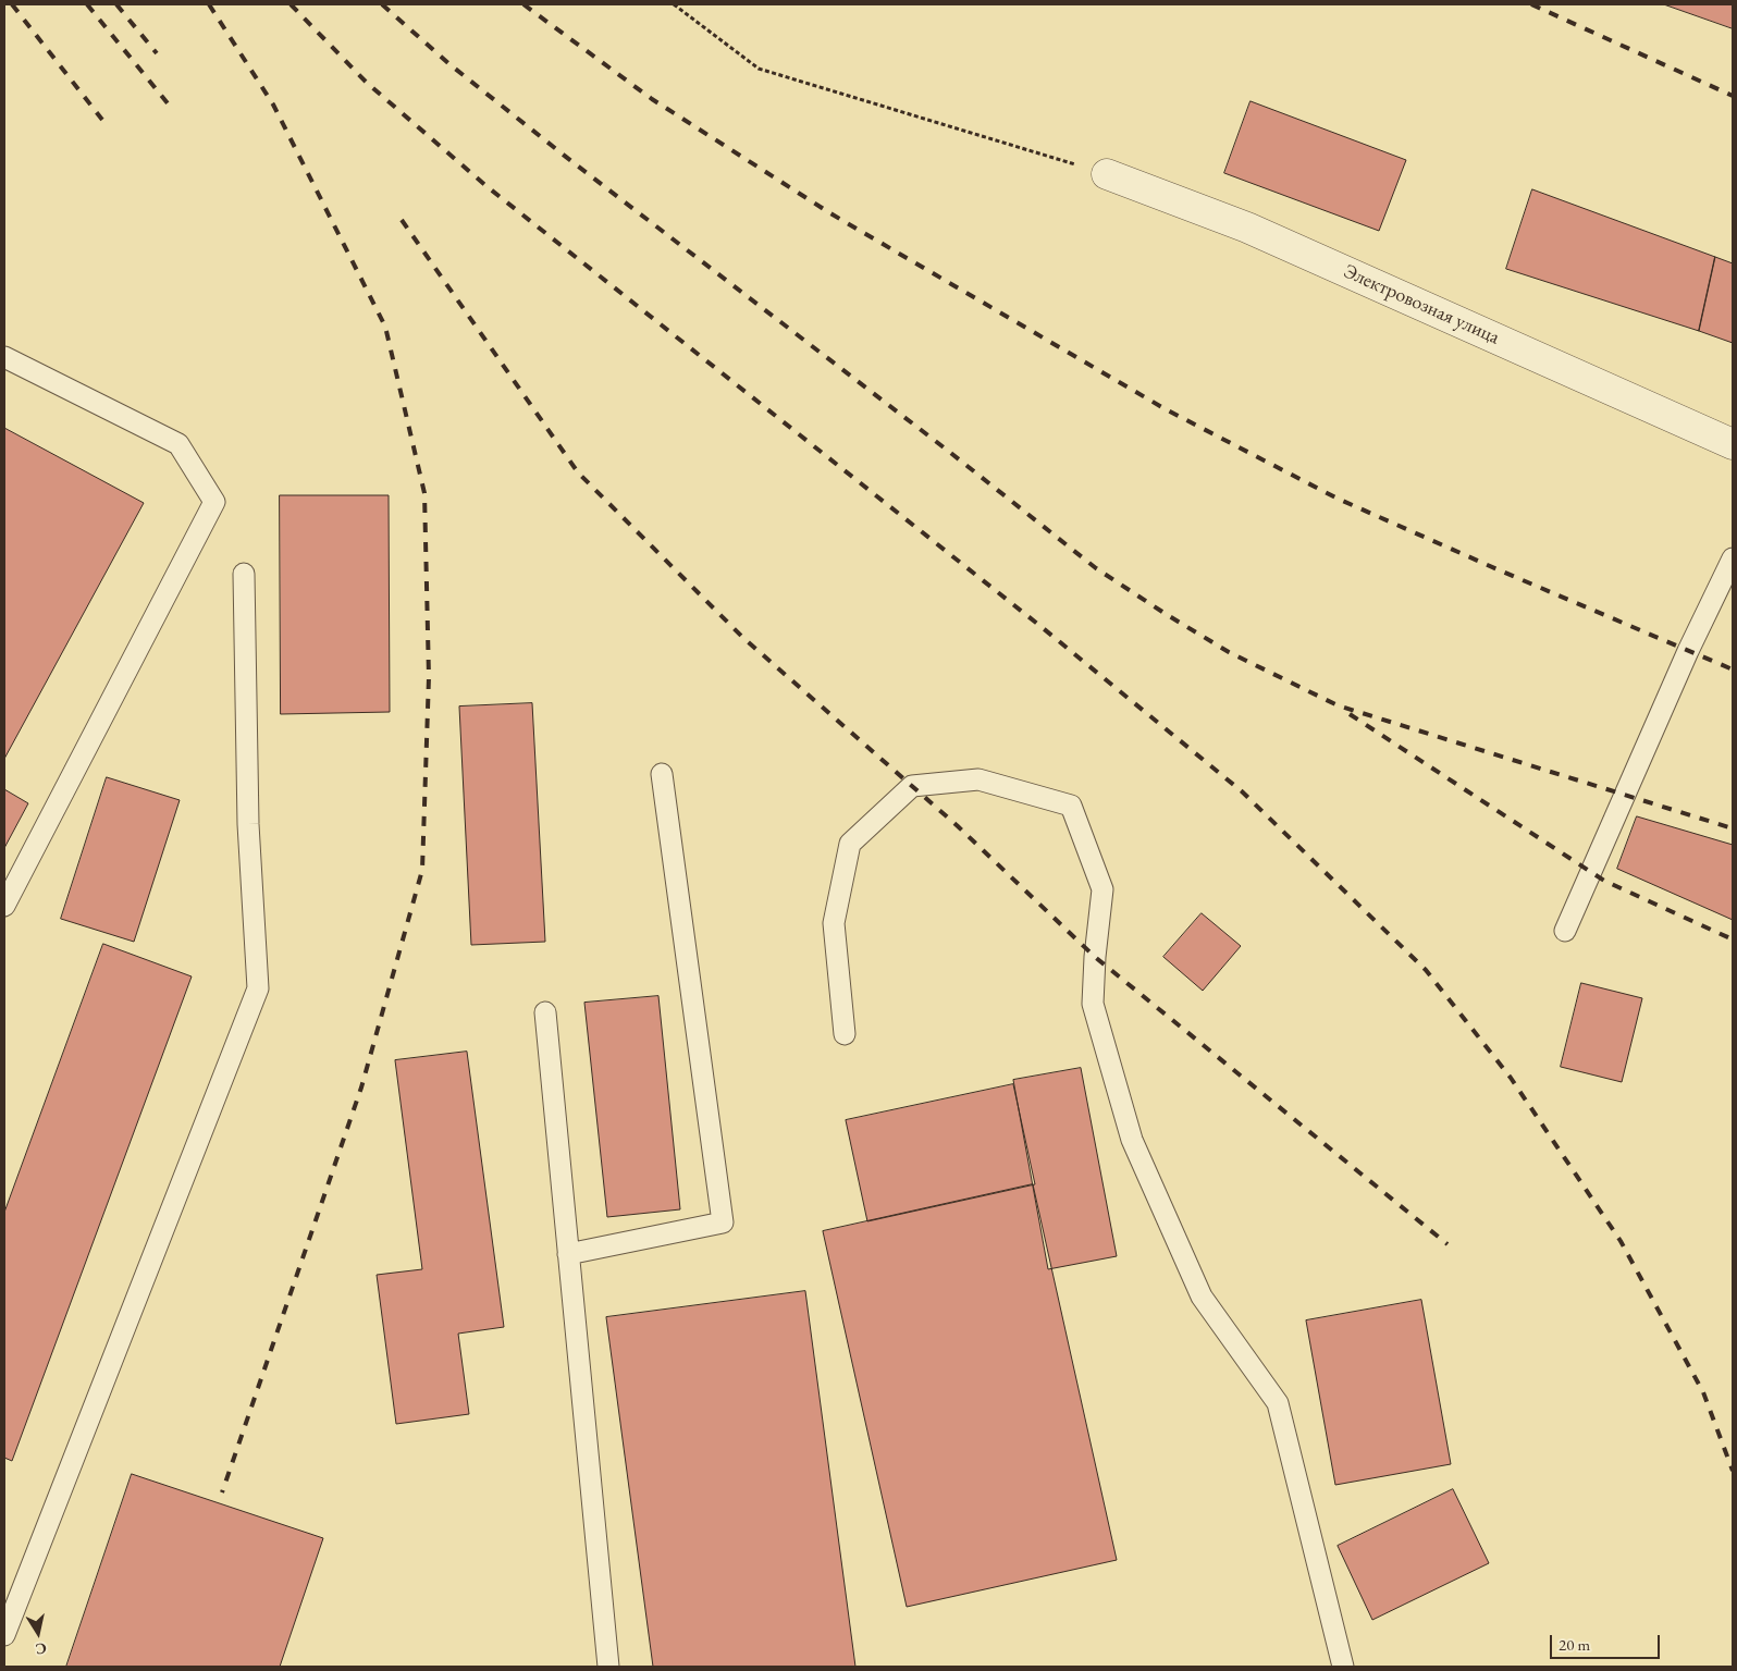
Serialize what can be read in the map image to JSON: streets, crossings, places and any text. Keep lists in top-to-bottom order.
{
  "streets": {
    "street": ["Электровозная улица"]
  },
  "scale_bar": "20 m",
  "north": "bottom"
}
